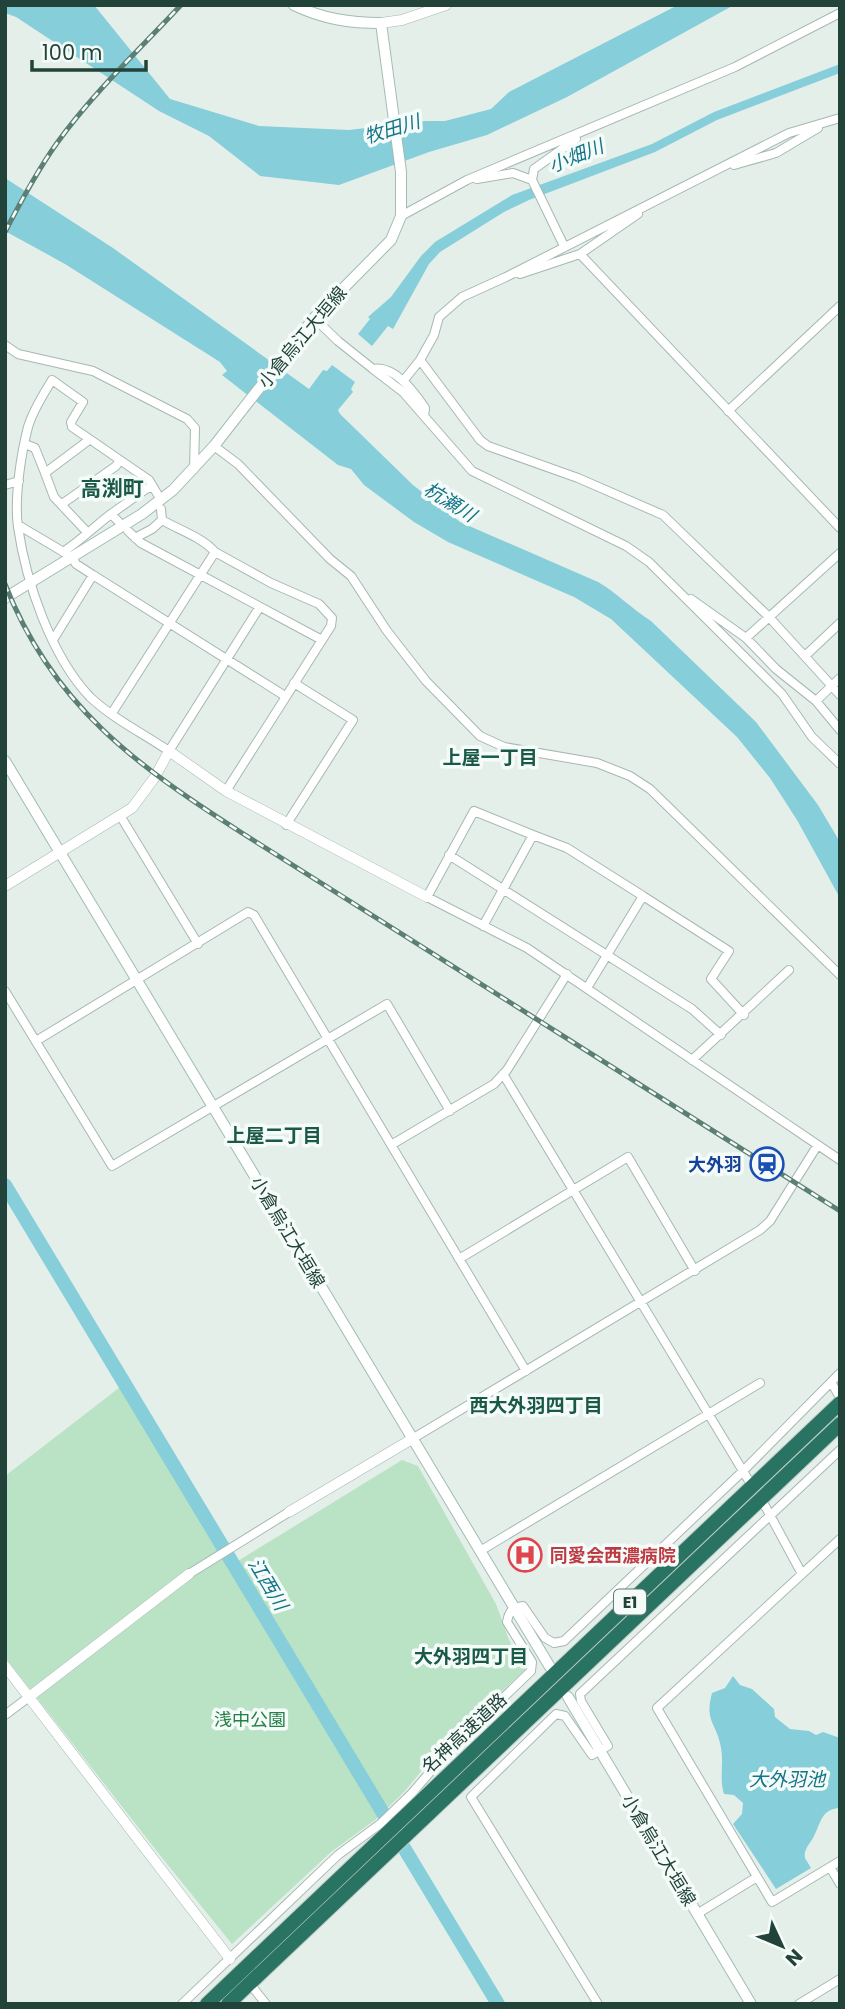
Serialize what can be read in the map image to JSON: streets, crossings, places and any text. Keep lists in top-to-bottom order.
{
  "streets": {
    "highway": ["E1", "名神高速道路"],
    "main road": ["小倉烏江大垣線"]
  },
  "districts": [
    "高渕町",
    "上屋一丁目",
    "上屋二丁目",
    "西大外羽四丁目",
    "大外羽四丁目"
  ],
  "water": [
    "牧田川",
    "小畑川",
    "杭瀬川",
    "江西川",
    "大外羽池"
  ],
  "parks": ["浅中公園"],
  "places": {
    "station": ["大外羽"],
    "hospital": ["同愛会西濃病院"]
  },
  "scale_bar": "100 m",
  "north": "bottom right"
}
